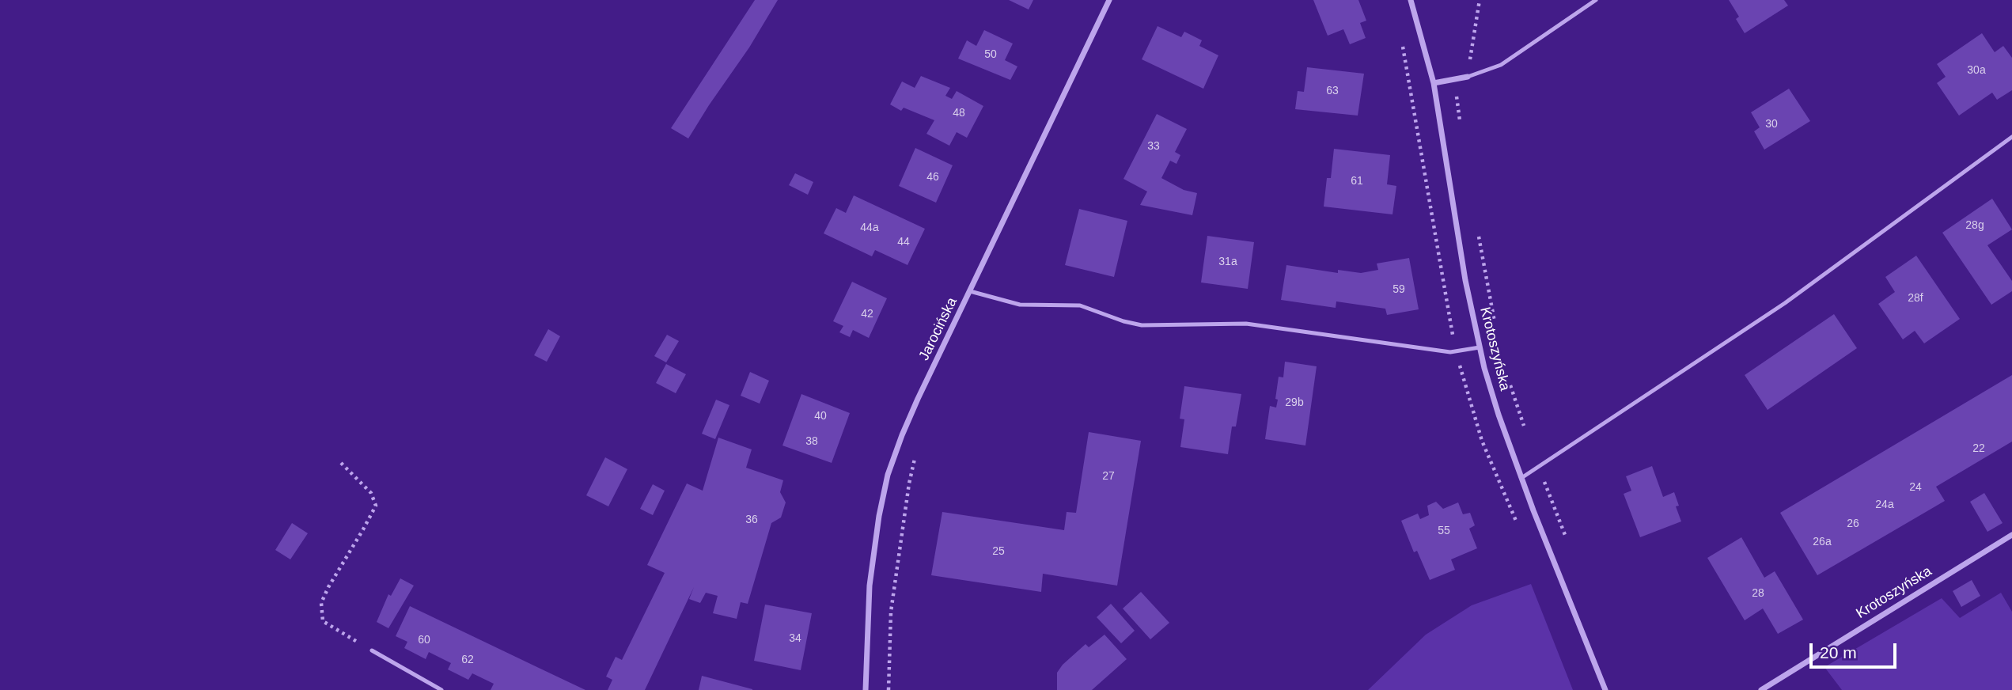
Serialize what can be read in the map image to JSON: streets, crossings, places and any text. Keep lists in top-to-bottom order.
{
  "streets": {
    "street": ["Jarocińska", "Krotoszyńska"]
  },
  "house_numbers": [
    "50",
    "30a",
    "63",
    "48",
    "30",
    "33",
    "46",
    "61",
    "28g",
    "44a",
    "44",
    "31a",
    "59",
    "28f",
    "42",
    "29b",
    "40",
    "38",
    "22",
    "27",
    "24",
    "24a",
    "36",
    "26",
    "55",
    "26a",
    "25",
    "28",
    "34",
    "60",
    "62"
  ],
  "scale_bar": "20 m"
}
